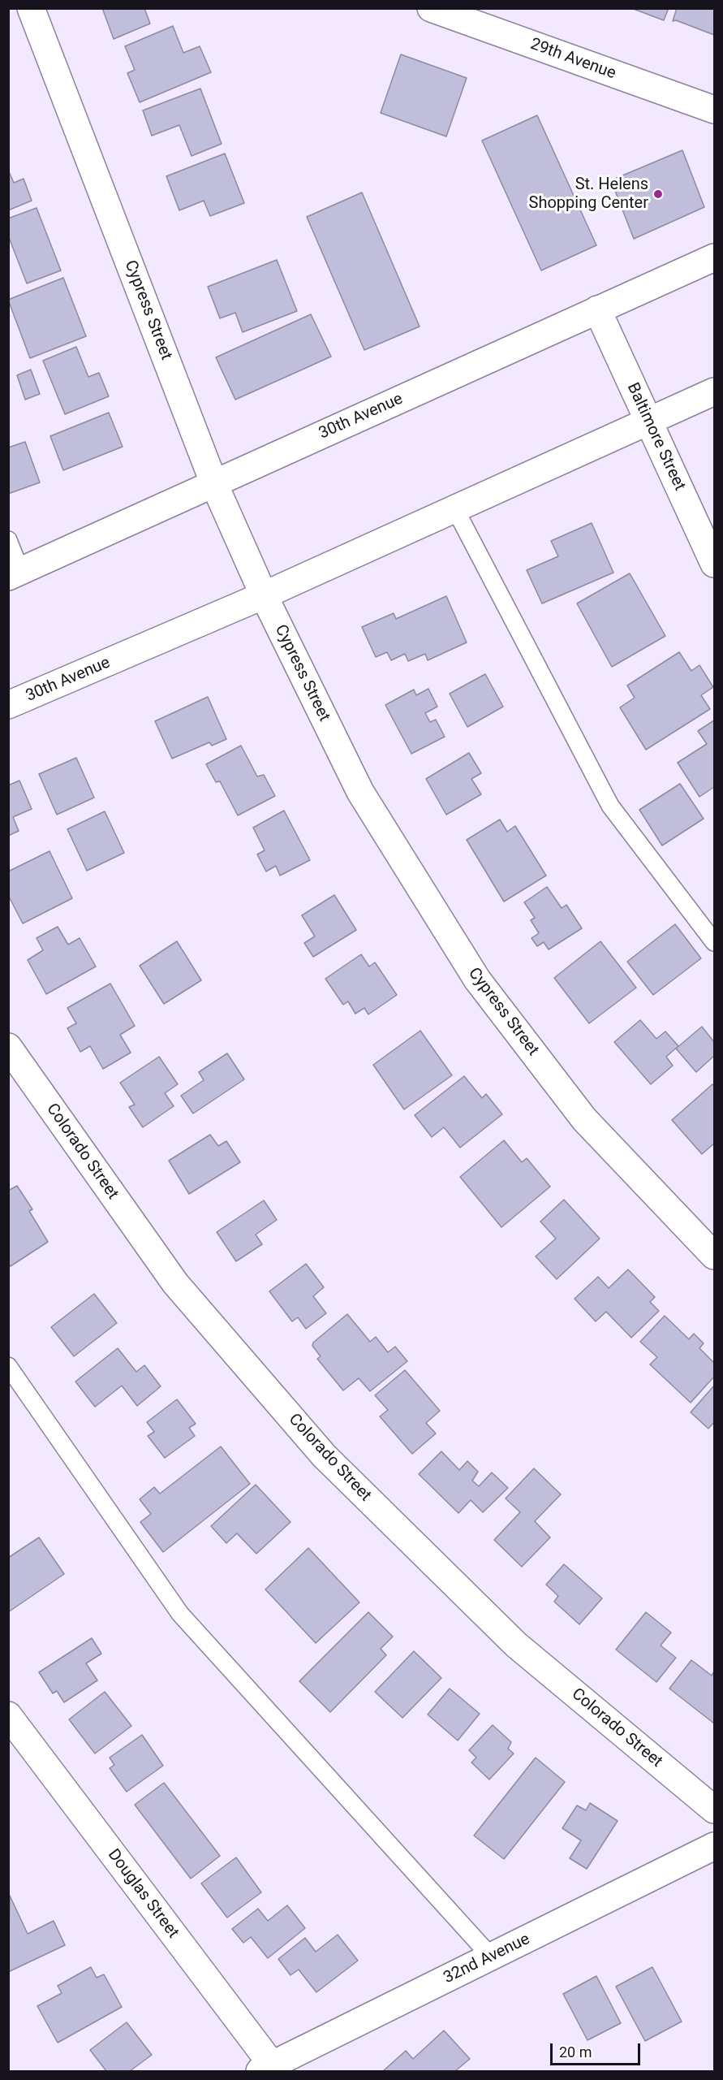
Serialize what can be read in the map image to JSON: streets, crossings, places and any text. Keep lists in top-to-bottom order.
{
  "streets": {
    "street": [
      "29th Avenue",
      "Cypress Street",
      "30th Avenue",
      "Baltimore Street",
      "Colorado Street",
      "Douglas Street",
      "32nd Avenue"
    ]
  },
  "crossings": [
    ["Cypress Street", "30th Avenue"],
    ["30th Avenue", "Baltimore Street"],
    ["Douglas Street", "32nd Avenue"]
  ],
  "places": ["St. Helens Shopping Center"],
  "scale_bar": "20 m"
}
